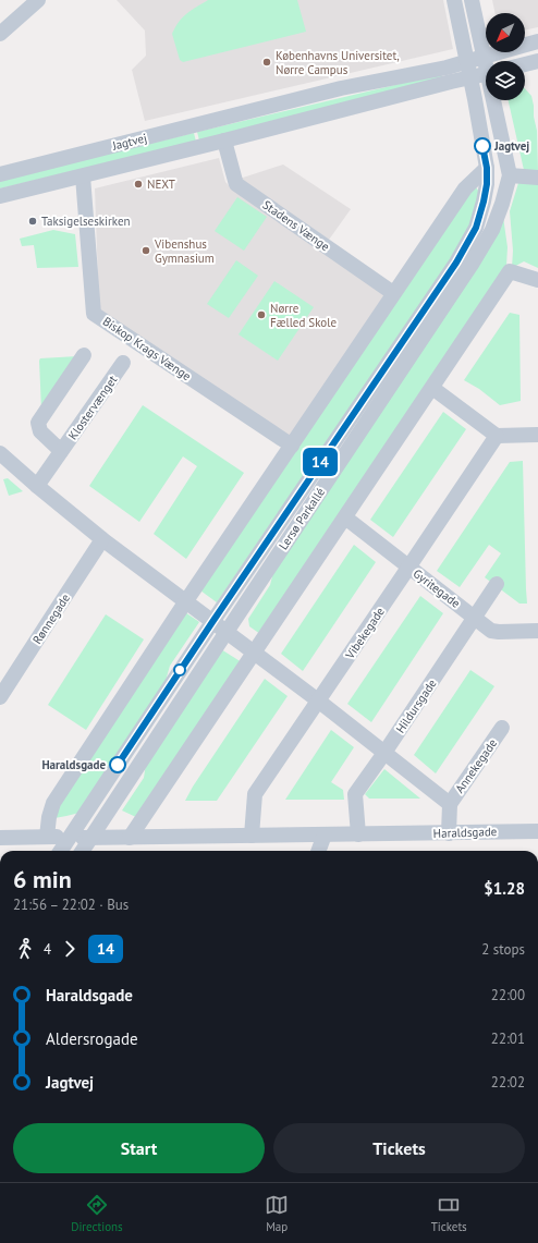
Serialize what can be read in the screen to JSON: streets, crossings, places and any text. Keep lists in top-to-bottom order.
{
  "streets": {
    "street": [
      "Jagtvej",
      "Stadens Vænge",
      "Biskop Krags Vænge",
      "Klostervænget",
      "Lersø Parkallé",
      "Gyritegade",
      "Rønnegade",
      "Vibekegade",
      "Hildursgade",
      "Annekegade",
      "Haraldsgade"
    ]
  },
  "crossings": [
    ["Jagtvej", "Stadens Vænge"],
    ["Jagtvej", "Biskop Krags Vænge"],
    ["Jagtvej", "Lersø Parkallé"],
    ["Lersø Parkallé", "Haraldsgade"],
    ["Gyritegade", "Vibekegade"],
    ["Gyritegade", "Hildursgade"],
    ["Vibekegade", "Haraldsgade"],
    ["Hildursgade", "Haraldsgade"]
  ],
  "places": [
    "Københavns Universitet, Nørre Campus",
    "Jagtvej",
    "NEXT",
    "Taksigelseskirken",
    "Vibenshus Gymnasium",
    "Nørre Fælled Skole",
    "Haraldsgade"
  ],
  "lines": ["bus line 14"],
  "north": "bottom left",
  "page": {
    "on_map": "14",
    "heading": ["6 min", "21:56 – 22:02 · Bus", "$1.28"],
    "legs": ["4", "14", "2 stops"],
    "list": [
      {
        "name": "Haraldsgade",
        "value": "22:00"
      },
      {
        "name": "Aldersrogade",
        "value": "22:01"
      },
      {
        "name": "Jagtvej",
        "value": "22:02"
      }
    ],
    "buttons": ["Start", "Tickets"],
    "tabs": ["Directions", "Map", "Tickets"]
  }
}
